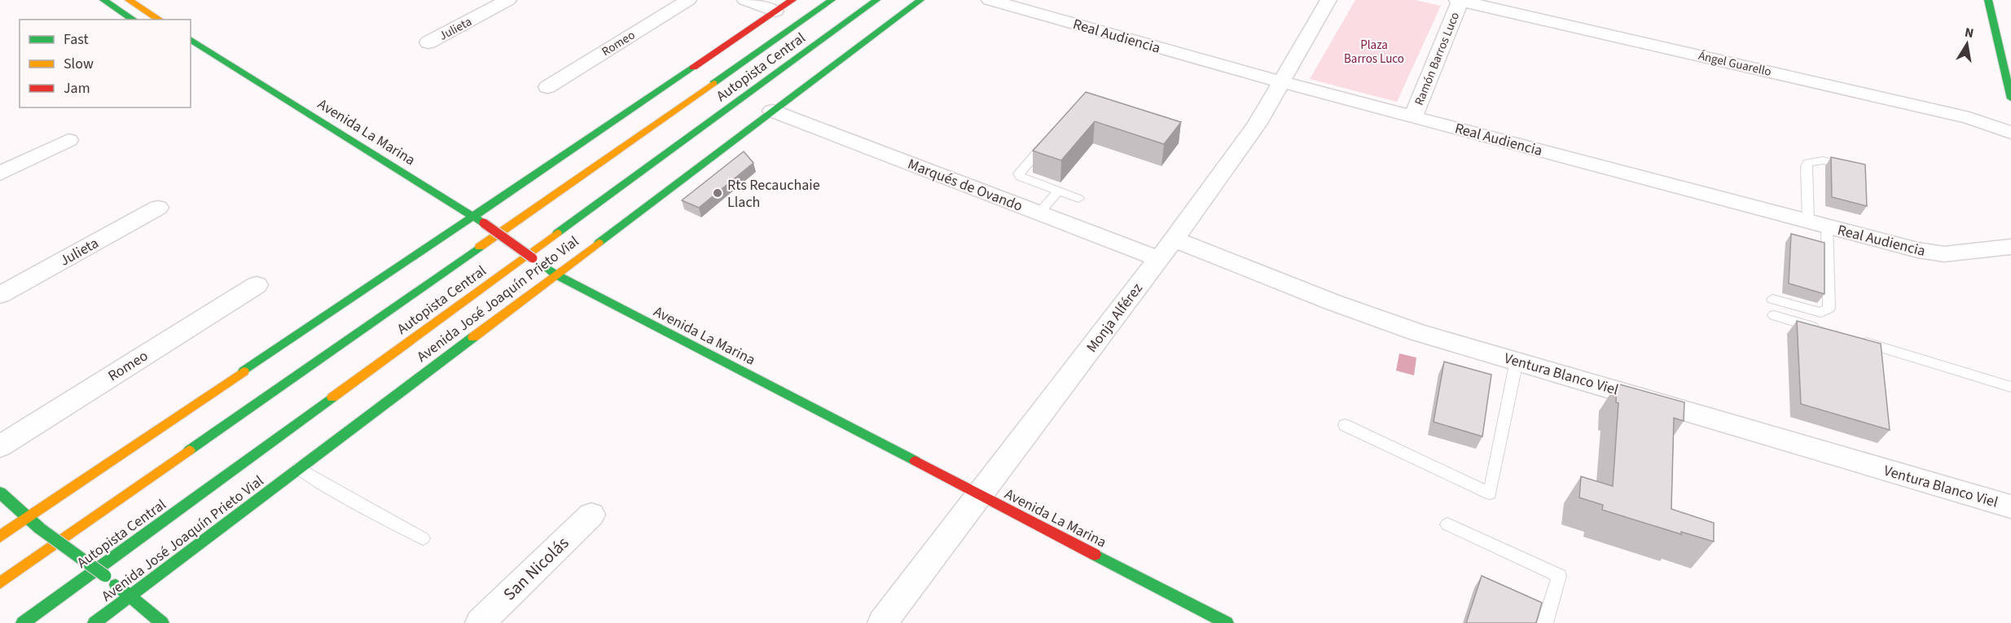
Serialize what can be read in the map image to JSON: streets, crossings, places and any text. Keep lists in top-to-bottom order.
{
  "streets": {
    "main road": ["Autopista Central", "Avenida La Marina", "Avenida José Joaquín Prieto Vial"],
    "street": [
      "Julieta",
      "Real Audiencia",
      "Romeo",
      "Ramón Barros Luco",
      "Ángel Guarello",
      "Marqués de Ovando",
      "Monja Alférez",
      "Ventura Blanco Viel",
      "San Nicolás"
    ]
  },
  "crossings": [
    ["Real Audiencia", "Ramón Barros Luco"],
    ["Real Audiencia", "Monja Alférez"],
    ["Ramón Barros Luco", "Ángel Guarello"],
    ["Avenida La Marina", "Avenida José Joaquín Prieto Vial"],
    ["Avenida La Marina", "Monja Alférez"],
    ["Marqués de Ovando", "Avenida José Joaquín Prieto Vial"],
    ["Marqués de Ovando", "Monja Alférez"],
    ["Marqués de Ovando", "Ventura Blanco Viel"],
    ["Monja Alférez", "Ventura Blanco Viel"]
  ],
  "parks": ["Plaza Barros Luco"],
  "places": ["Rts Recauchaie Llach"],
  "legend": ["Fast", "Slow", "Jam"],
  "north": "top"
}
